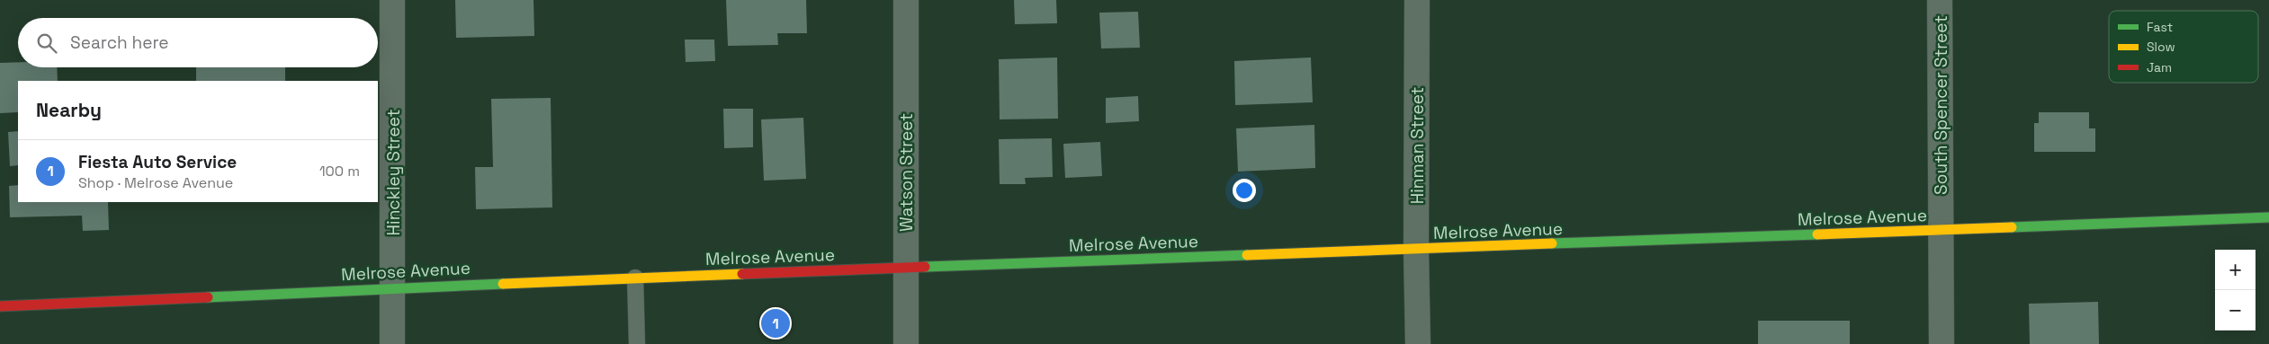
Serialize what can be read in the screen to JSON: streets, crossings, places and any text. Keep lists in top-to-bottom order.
{
  "streets": {
    "street": [
      "South Spencer Street",
      "Hinman Street",
      "Hinckley Street",
      "Watson Street",
      "Melrose Avenue"
    ]
  },
  "crossings": [
    ["South Spencer Street", "Melrose Avenue"],
    ["Hinman Street", "Melrose Avenue"],
    ["Hinckley Street", "Melrose Avenue"],
    ["Watson Street", "Melrose Avenue"]
  ],
  "legend": ["Fast", "Slow", "Jam"],
  "page": {
    "search": "Search here",
    "heading": "Nearby",
    "list": [
      {
        "mark": "1",
        "name": "Fiesta Auto Service",
        "note": "Shop · Melrose Avenue",
        "value": "100 m"
      }
    ],
    "map_buttons": ["+", "−"],
    "pins": "1"
  }
}
